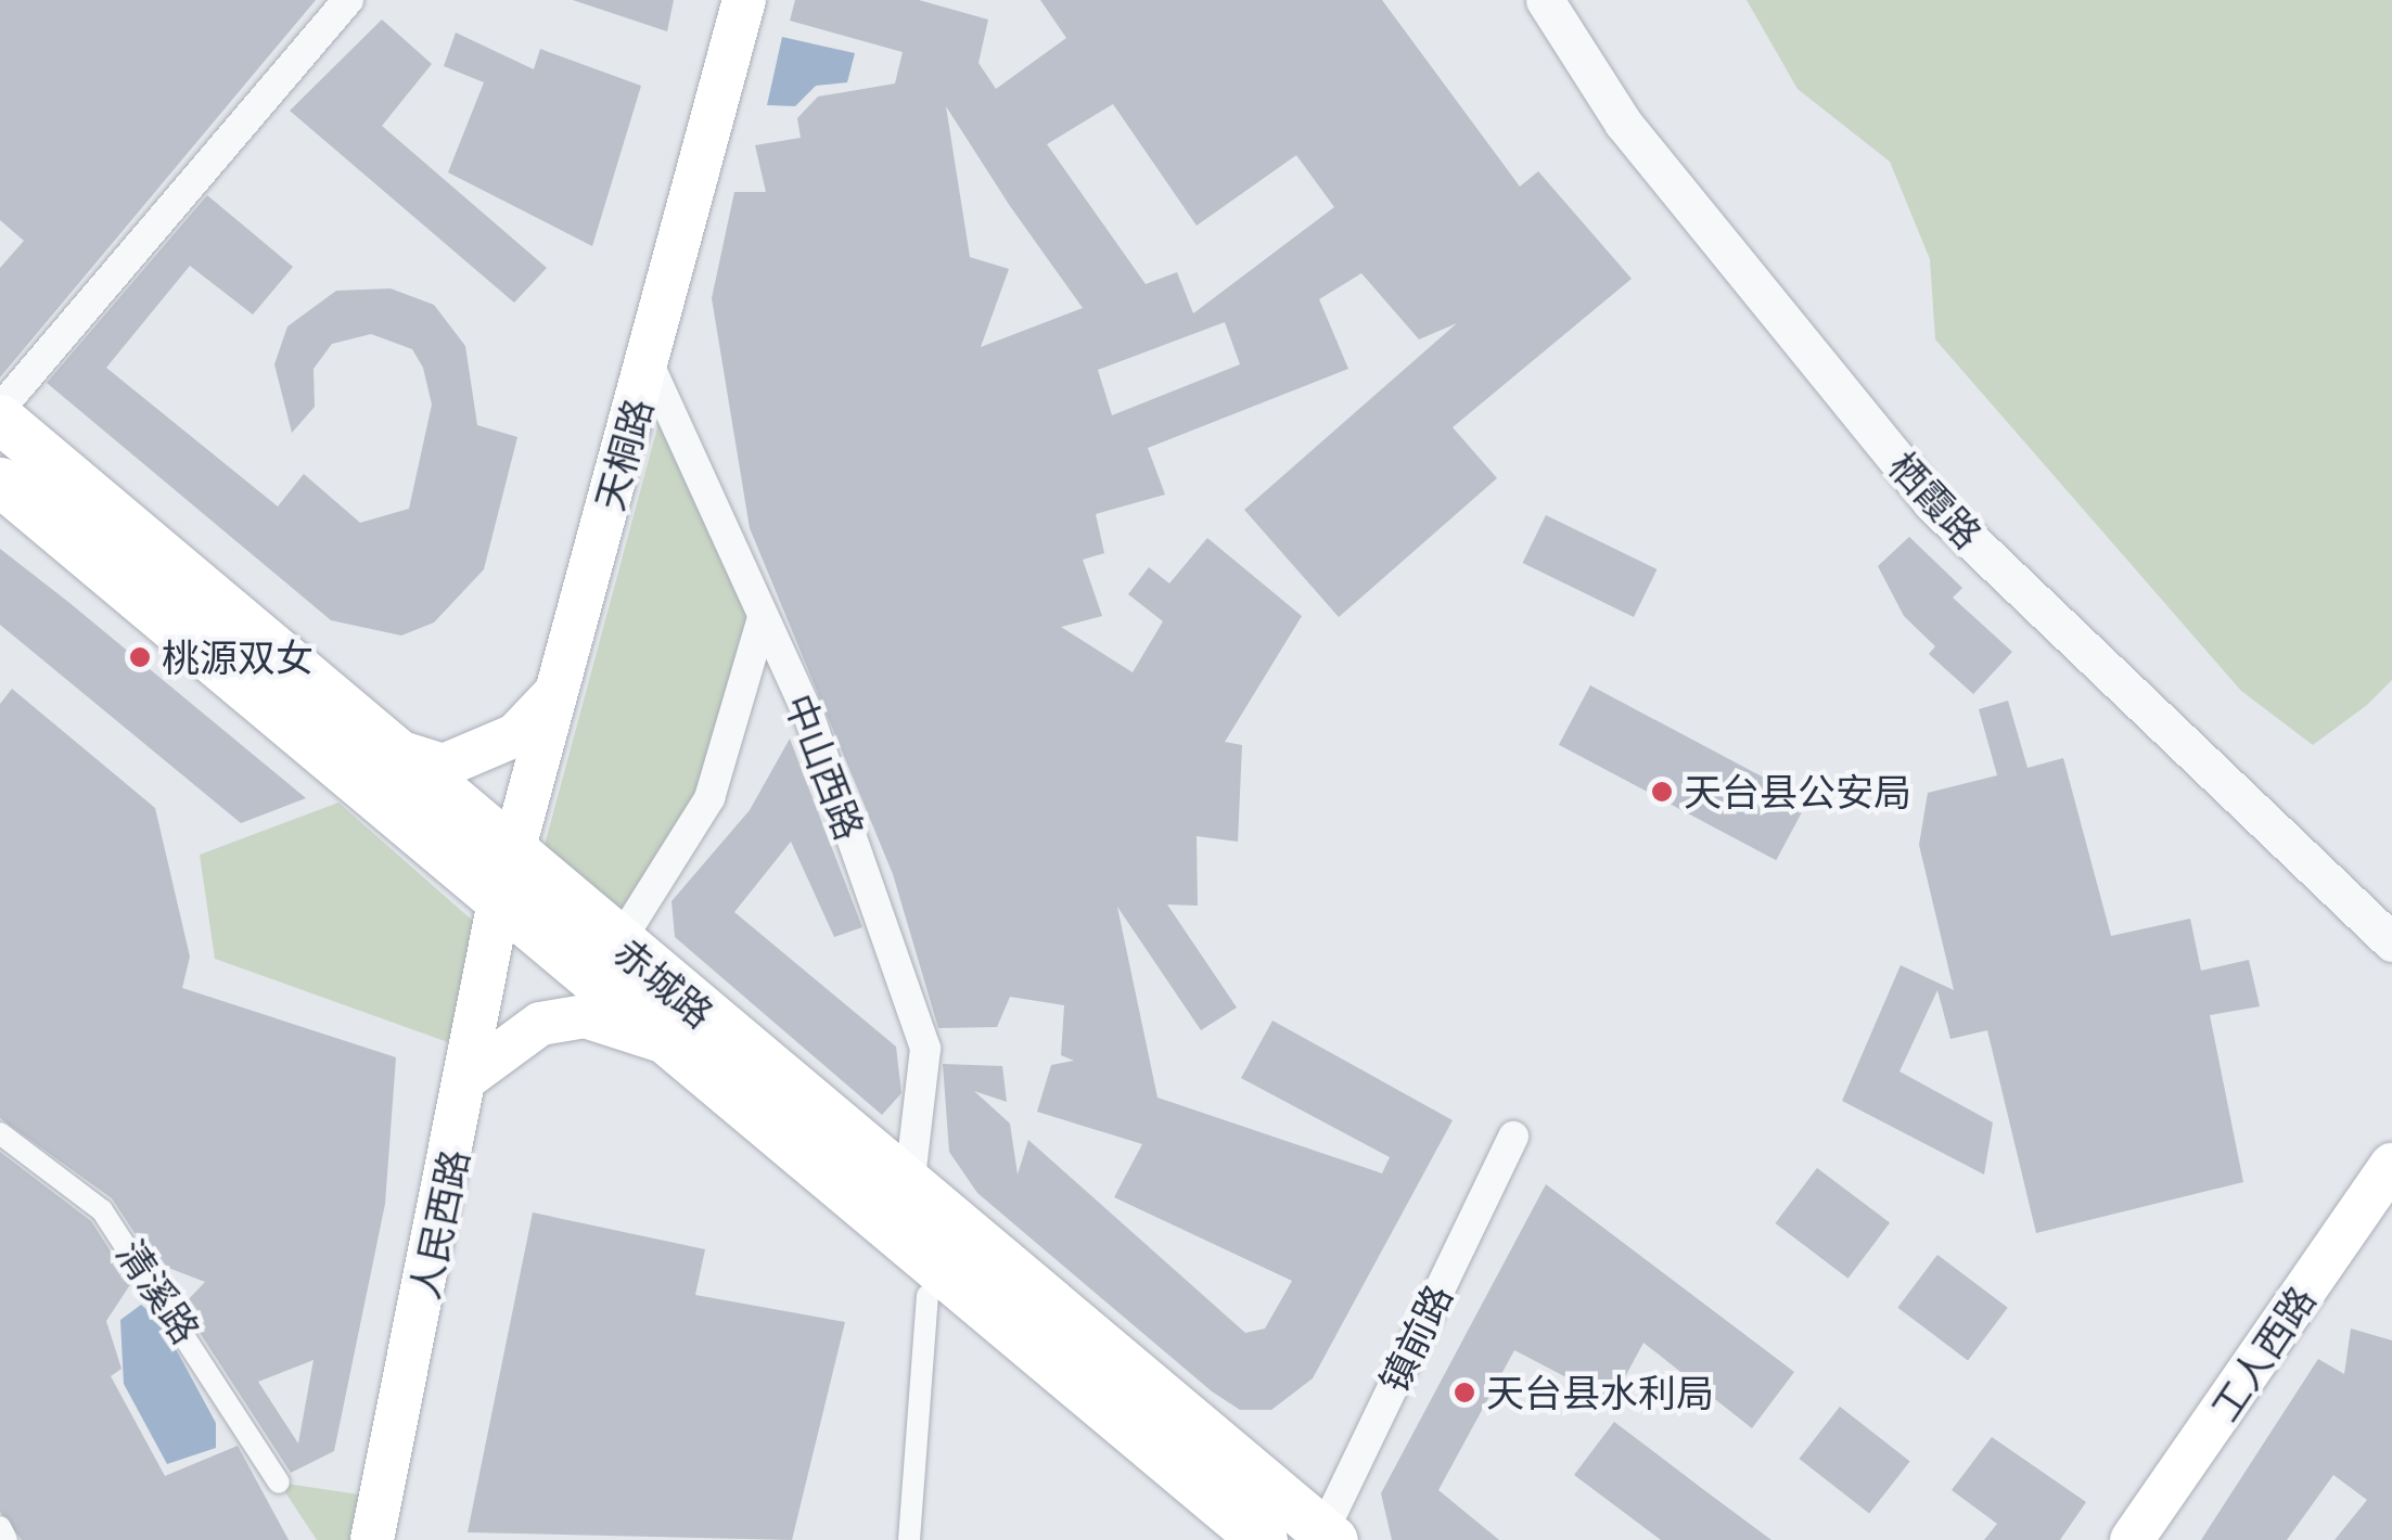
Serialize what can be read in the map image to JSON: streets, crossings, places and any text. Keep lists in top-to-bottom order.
{
  "streets": {
    "main road": [
      "天桐路",
      "赤城路",
      "人民西路",
      "工人西路"
    ],
    "street": [
      "栖霞路",
      "中山西路",
      "清溪路",
      "镇前路"
    ]
  },
  "crossings": [
    ["天桐路", "中山西路"],
    ["天桐路", "赤城路"],
    ["天桐路", "人民西路"],
    ["中山西路", "赤城路"],
    ["赤城路", "人民西路"],
    ["赤城路", "镇前路"]
  ],
  "places": ["桃源双女", "天台县公安局", "天台县水利局"]
}
